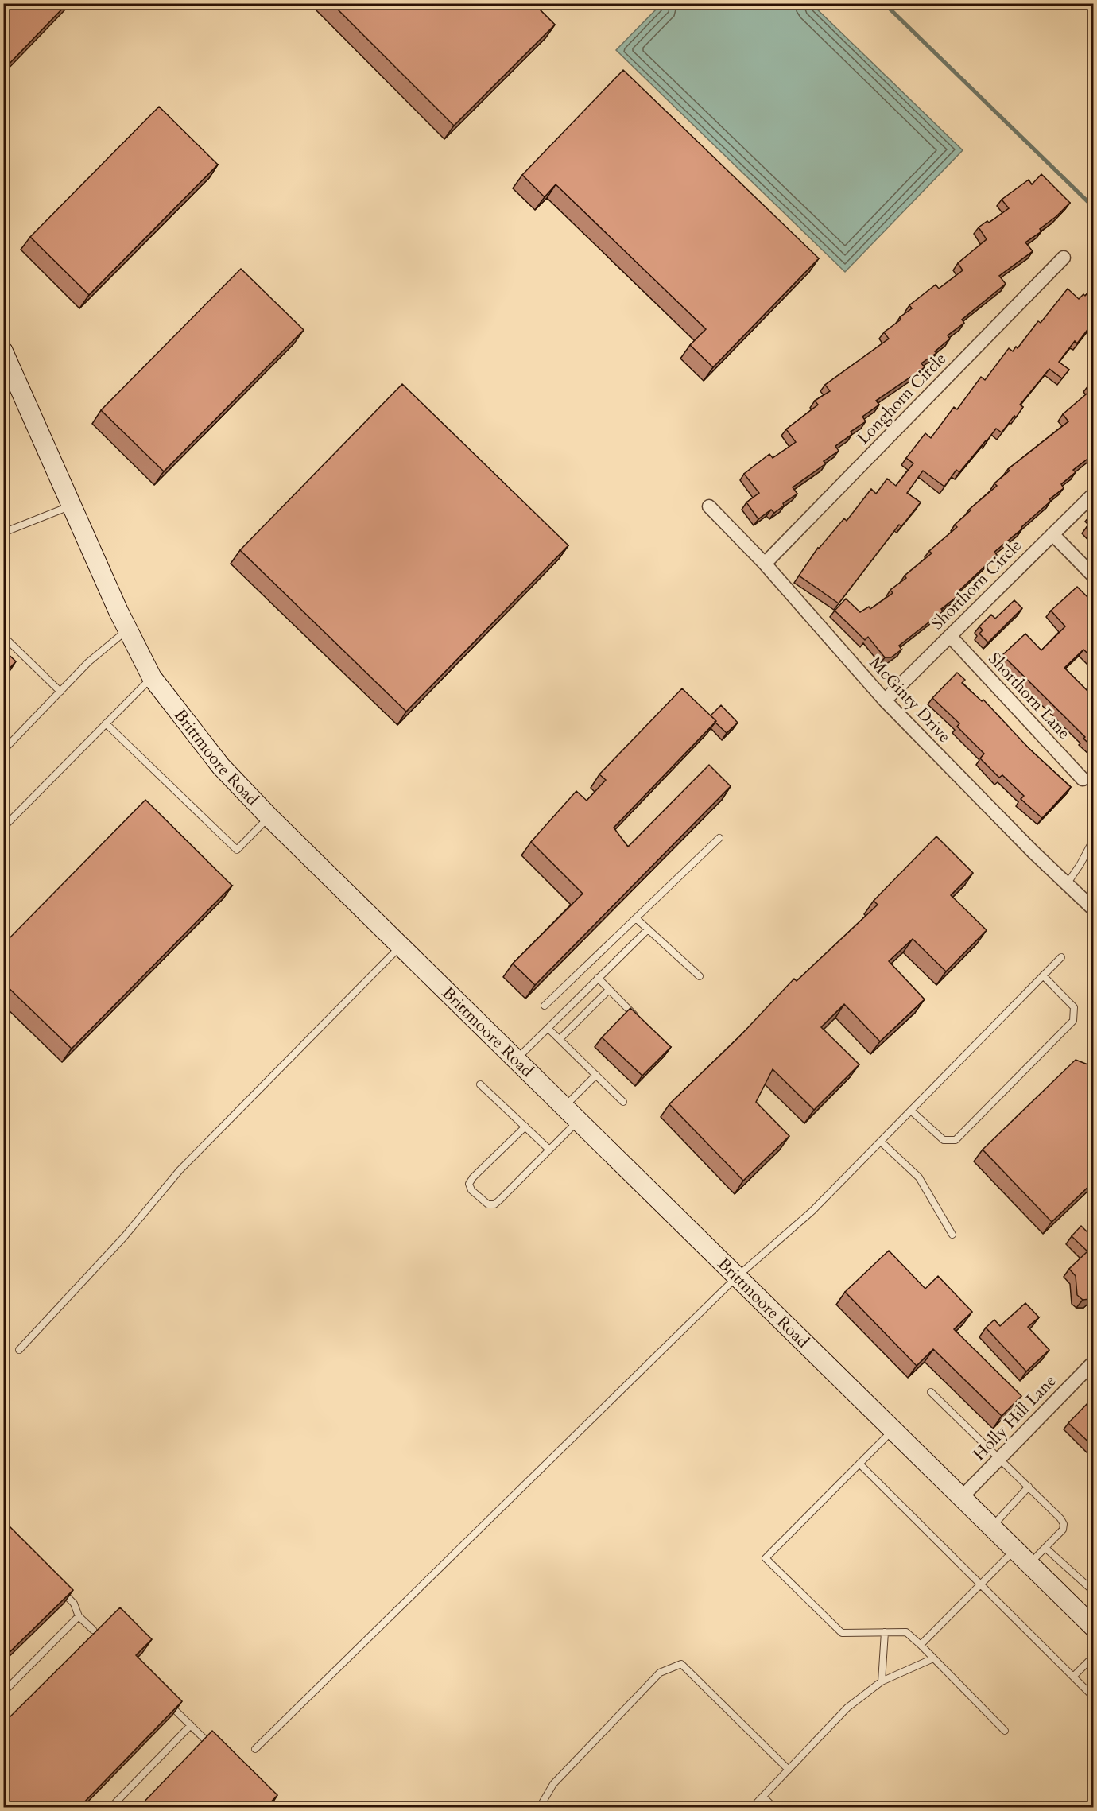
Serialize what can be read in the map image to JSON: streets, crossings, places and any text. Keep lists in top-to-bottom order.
{
  "streets": {
    "main road": ["Brittmoore Road"],
    "street": [
      "Longhorn Circle",
      "Shorthorn Circle",
      "Shorthorn Lane",
      "McGinty Drive",
      "Holly Hill Lane"
    ]
  },
  "crossings": [
    ["Longhorn Circle", "McGinty Drive"],
    ["Shorthorn Circle", "Shorthorn Lane"],
    ["Shorthorn Circle", "McGinty Drive"],
    ["Brittmoore Road", "Holly Hill Lane"]
  ]
}
